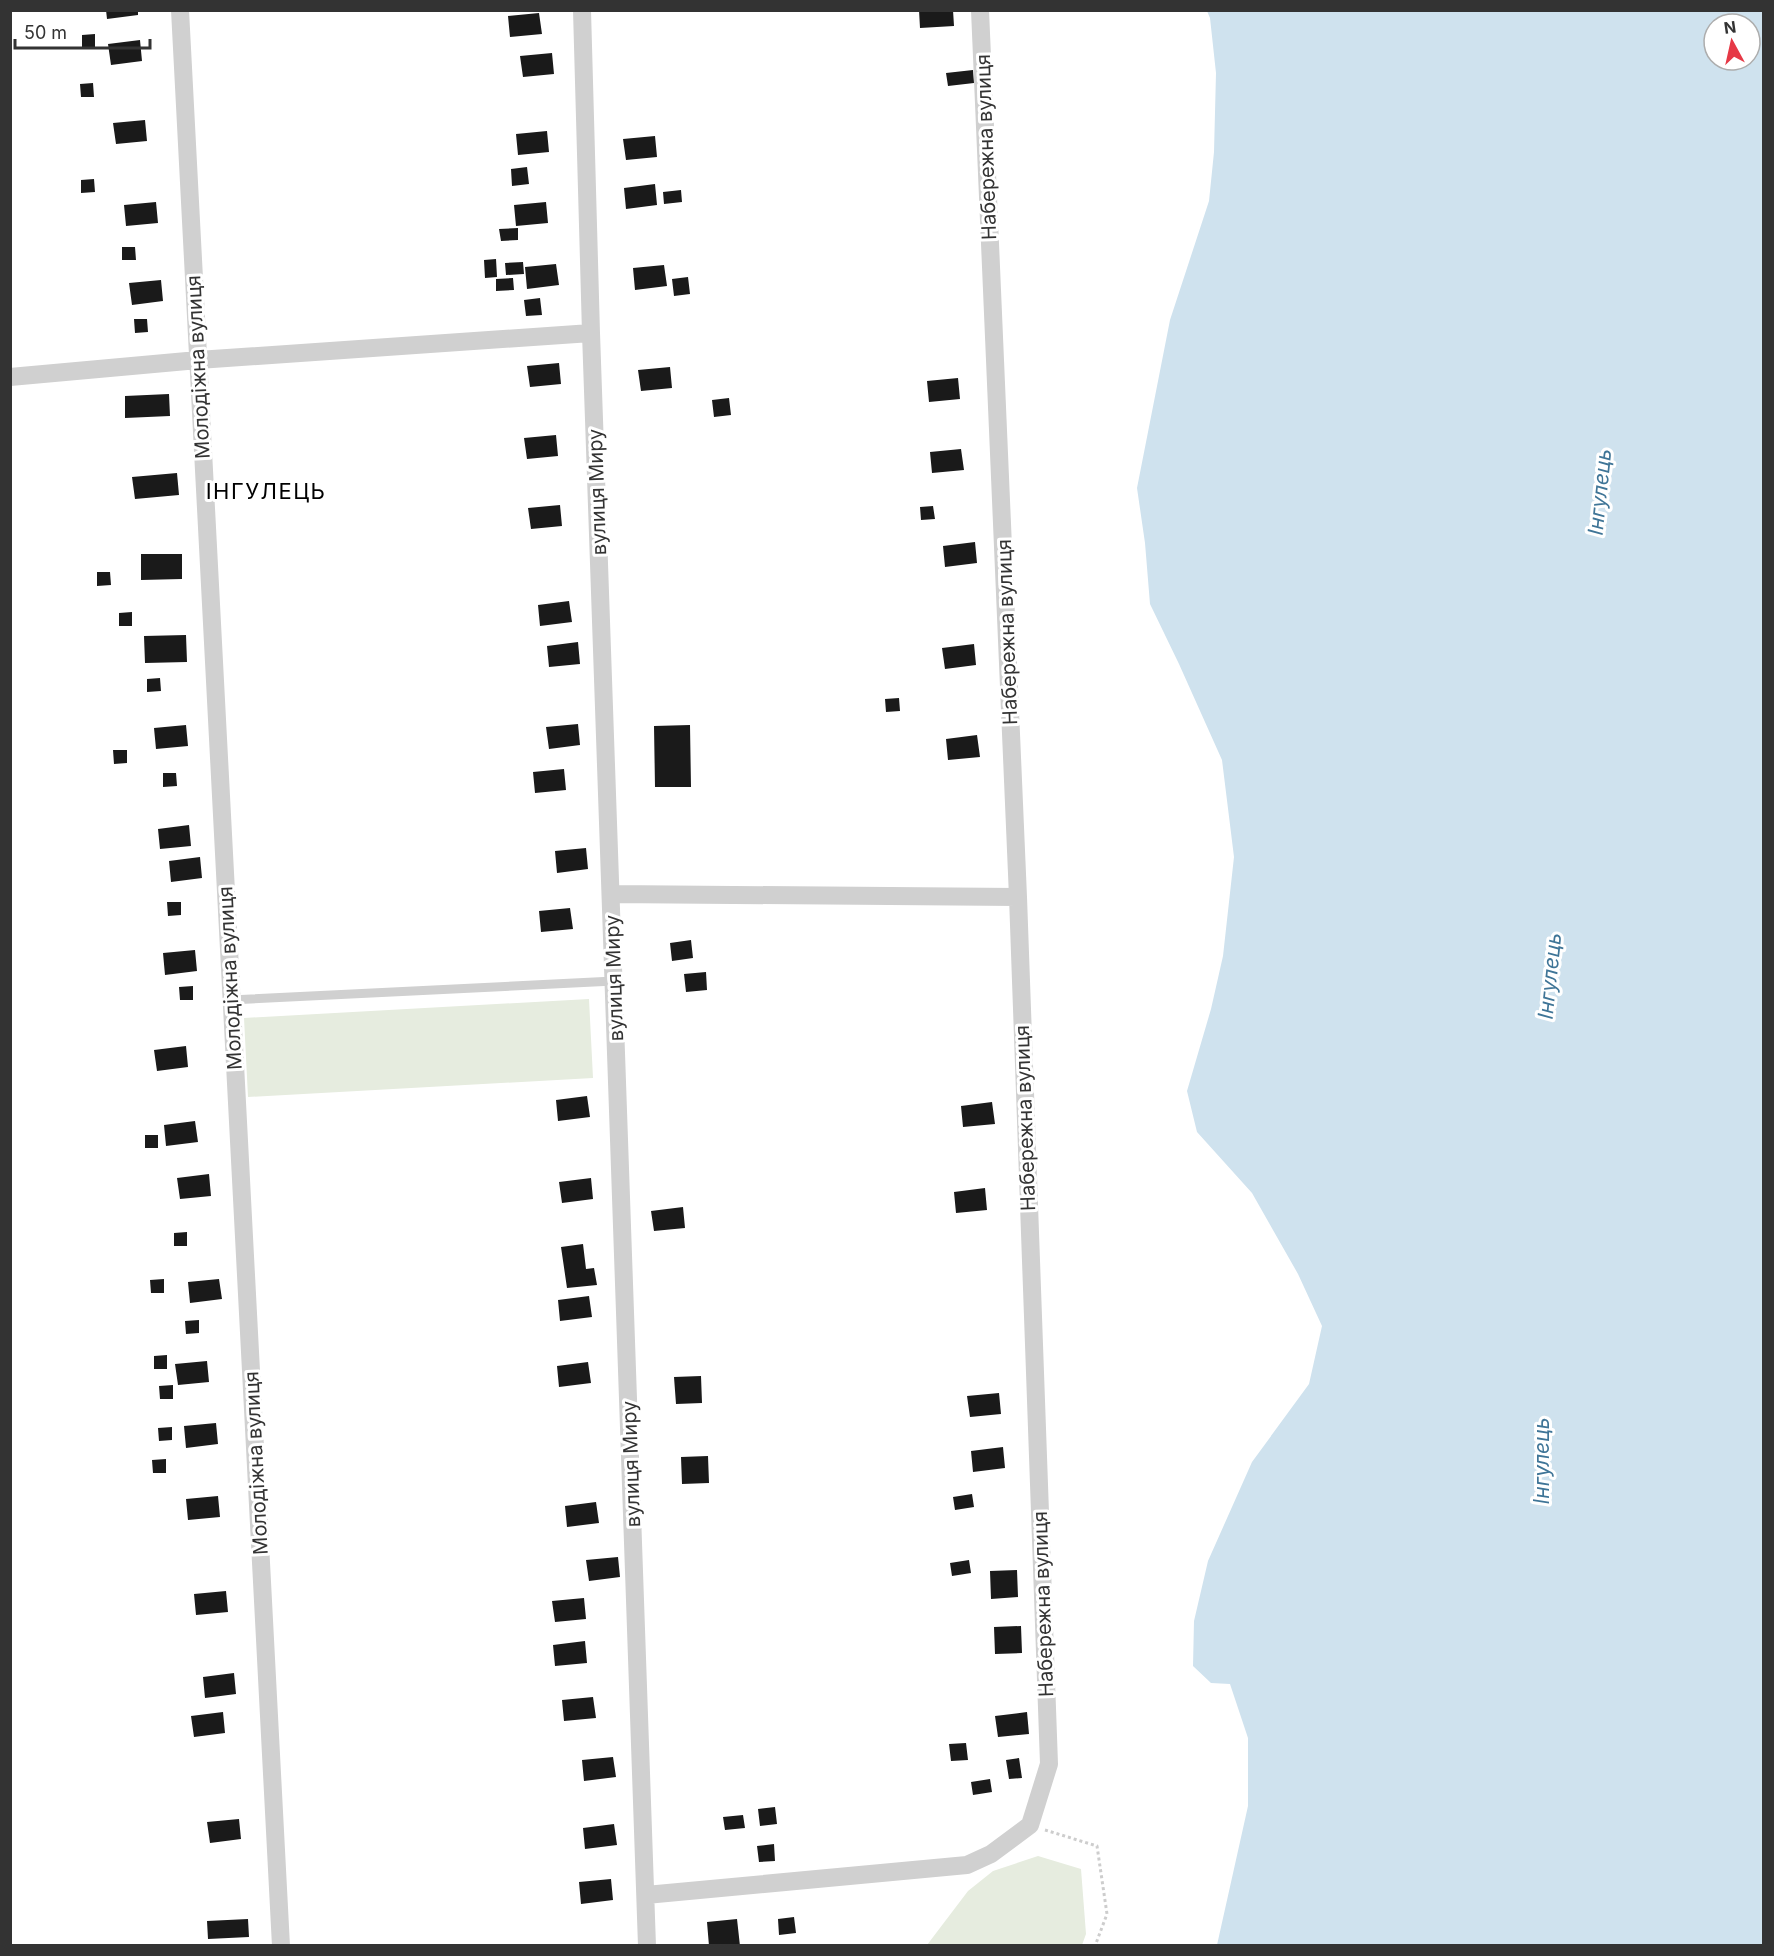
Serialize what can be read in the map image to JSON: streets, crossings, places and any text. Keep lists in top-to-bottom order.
{
  "streets": {
    "street": ["Набережна вулиця", "Молодіжна вулиця", "вулиця Миру"]
  },
  "districts": ["ІНГУЛЕЦЬ"],
  "water": ["Інгулець"],
  "scale_bar": "50 m",
  "north": "top"
}
